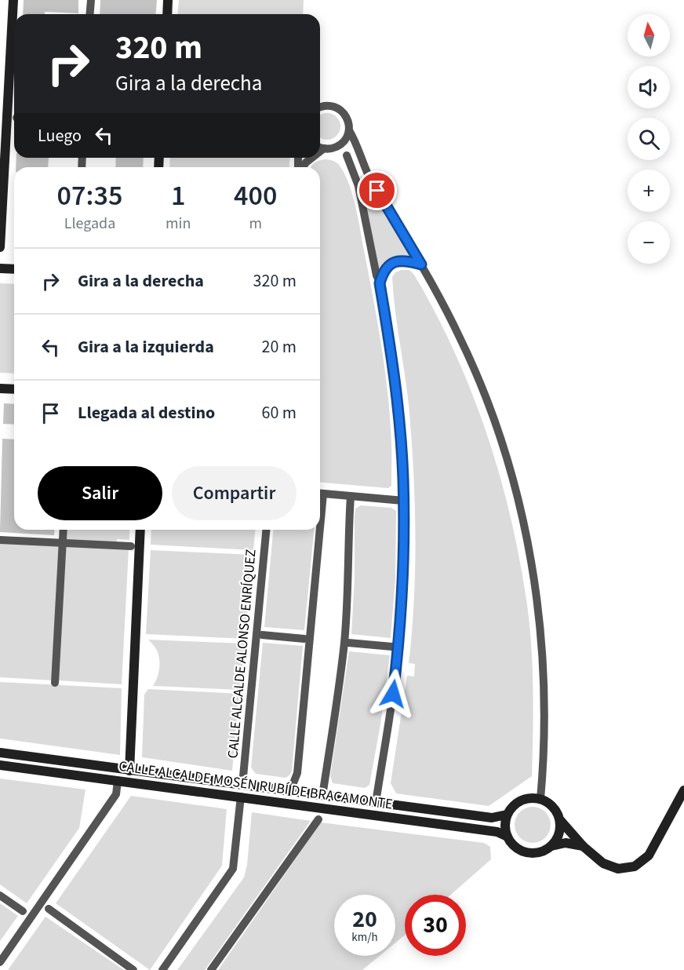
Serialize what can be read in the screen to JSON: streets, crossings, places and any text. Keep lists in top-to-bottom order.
{
  "streets": {
    "main road": ["CALLE ALCALDE MOSÉN RUBÍ DE BRACAMONTE"],
    "street": ["CALLE ALCALDE ALONSO ENRÍQUEZ"]
  },
  "crossings": [
    ["CALLE ALCALDE ALONSO ENRÍQUEZ", "CALLE ALCALDE MOSÉN RUBÍ DE BRACAMONTE"]
  ],
  "north": "top",
  "page": {
    "map_buttons": ["+", "−"],
    "turn": ["320 m", "Gira a la derecha"],
    "then": "Luego",
    "eta": [
      "07:35",
      "Llegada",
      "1",
      "min",
      "400",
      "m"
    ],
    "list": [
      {
        "name": "Gira a la derecha",
        "value": "320 m"
      },
      {
        "name": "Gira a la izquierda",
        "value": "20 m"
      },
      {
        "name": "Llegada al destino",
        "value": "60 m"
      }
    ],
    "buttons": ["Salir", "Compartir"],
    "speed": "20 km/h",
    "limit": "30"
  }
}
